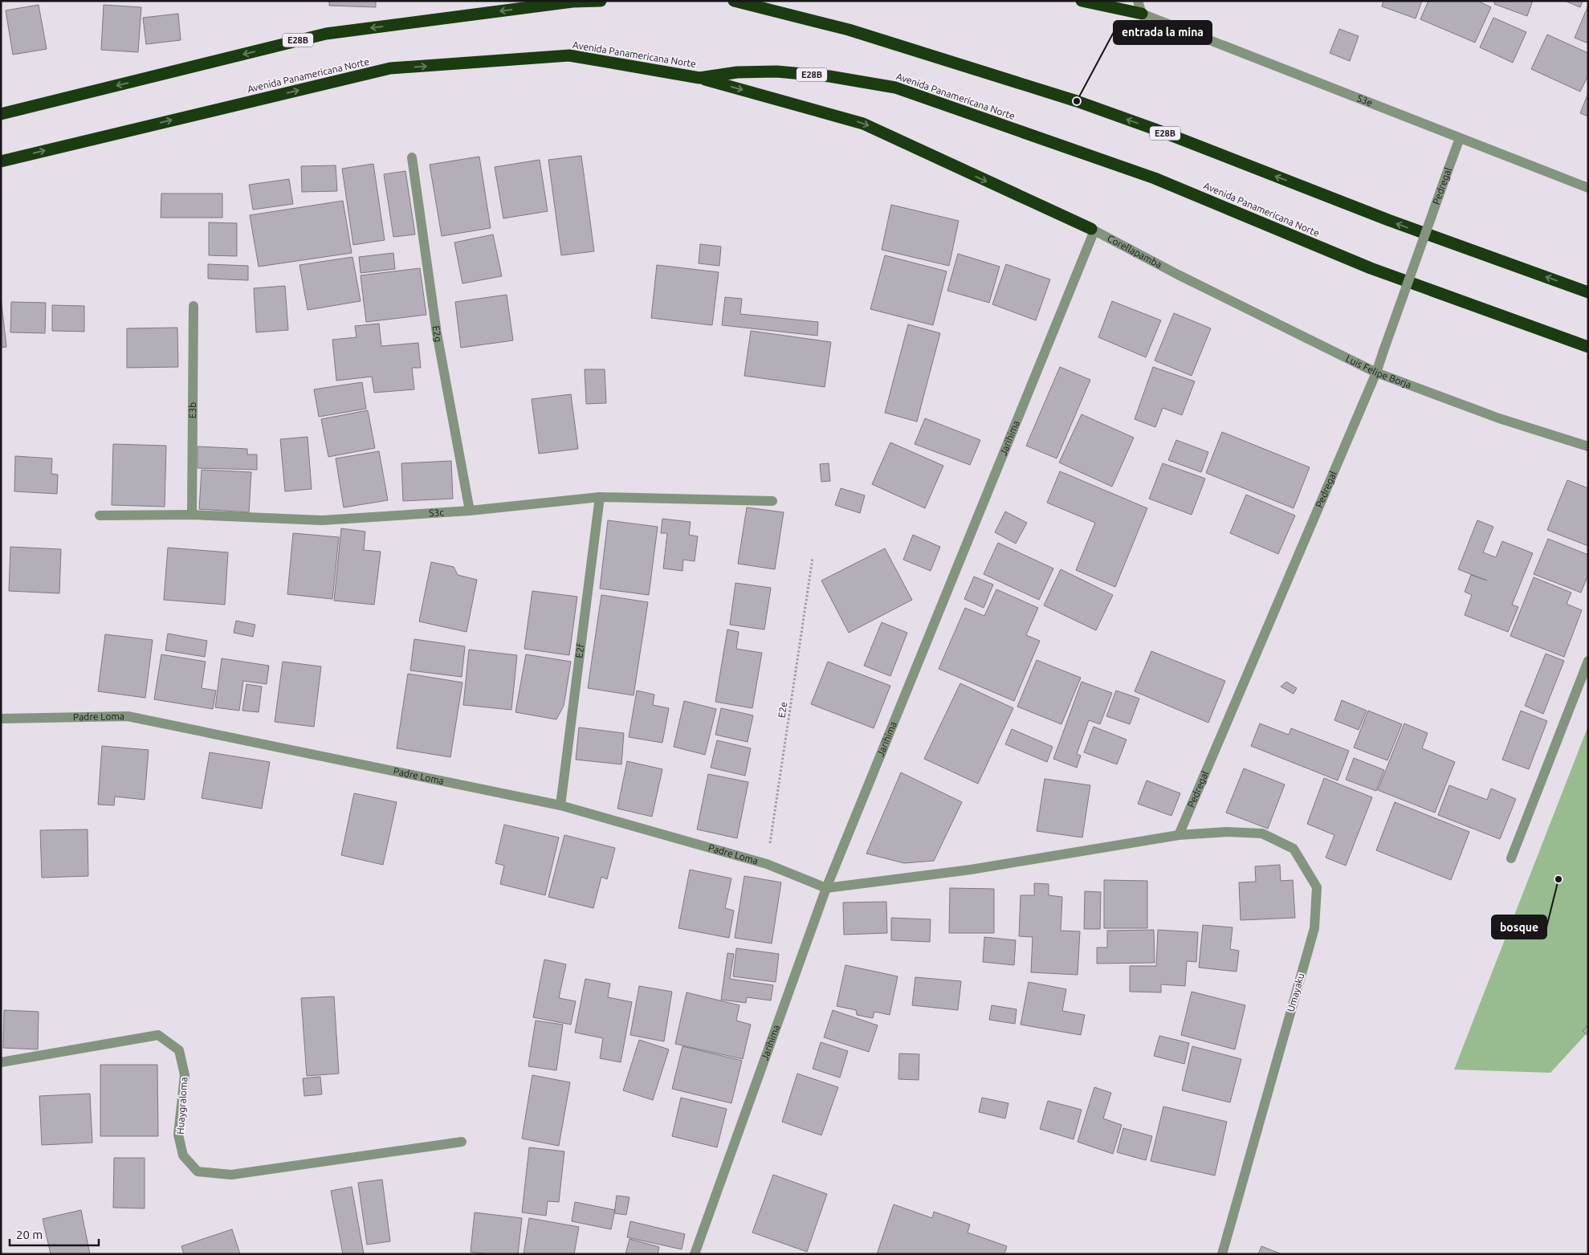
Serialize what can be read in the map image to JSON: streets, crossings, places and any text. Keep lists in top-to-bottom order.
{
  "streets": {
    "highway": ["E28B", "Avenida Panamericana Norte"],
    "street": [
      "S3e",
      "Pedregal",
      "Corellapamba",
      "E2g",
      "Luis Felipe Borja",
      "E3b",
      "Jarihima",
      "S3c",
      "E2f",
      "Padre Loma",
      "Umayaku",
      "Huaygraloma"
    ],
    "path": ["E2e"]
  },
  "crossings": [
    ["S3e", "Pedregal"],
    ["Pedregal", "Luis Felipe Borja"],
    ["Pedregal", "Umayaku"],
    ["Corellapamba", "Luis Felipe Borja"],
    ["Corellapamba", "Jarihima"],
    ["E2g", "S3c"],
    ["E3b", "S3c"],
    ["Jarihima", "Padre Loma"],
    ["Jarihima", "Umayaku"],
    ["S3c", "E2f"],
    ["E2f", "Padre Loma"],
    ["E2e", "Padre Loma"],
    ["Padre Loma", "Umayaku"]
  ],
  "places": ["entrada la mina", "bosque"],
  "scale_bar": "20 m"
}
